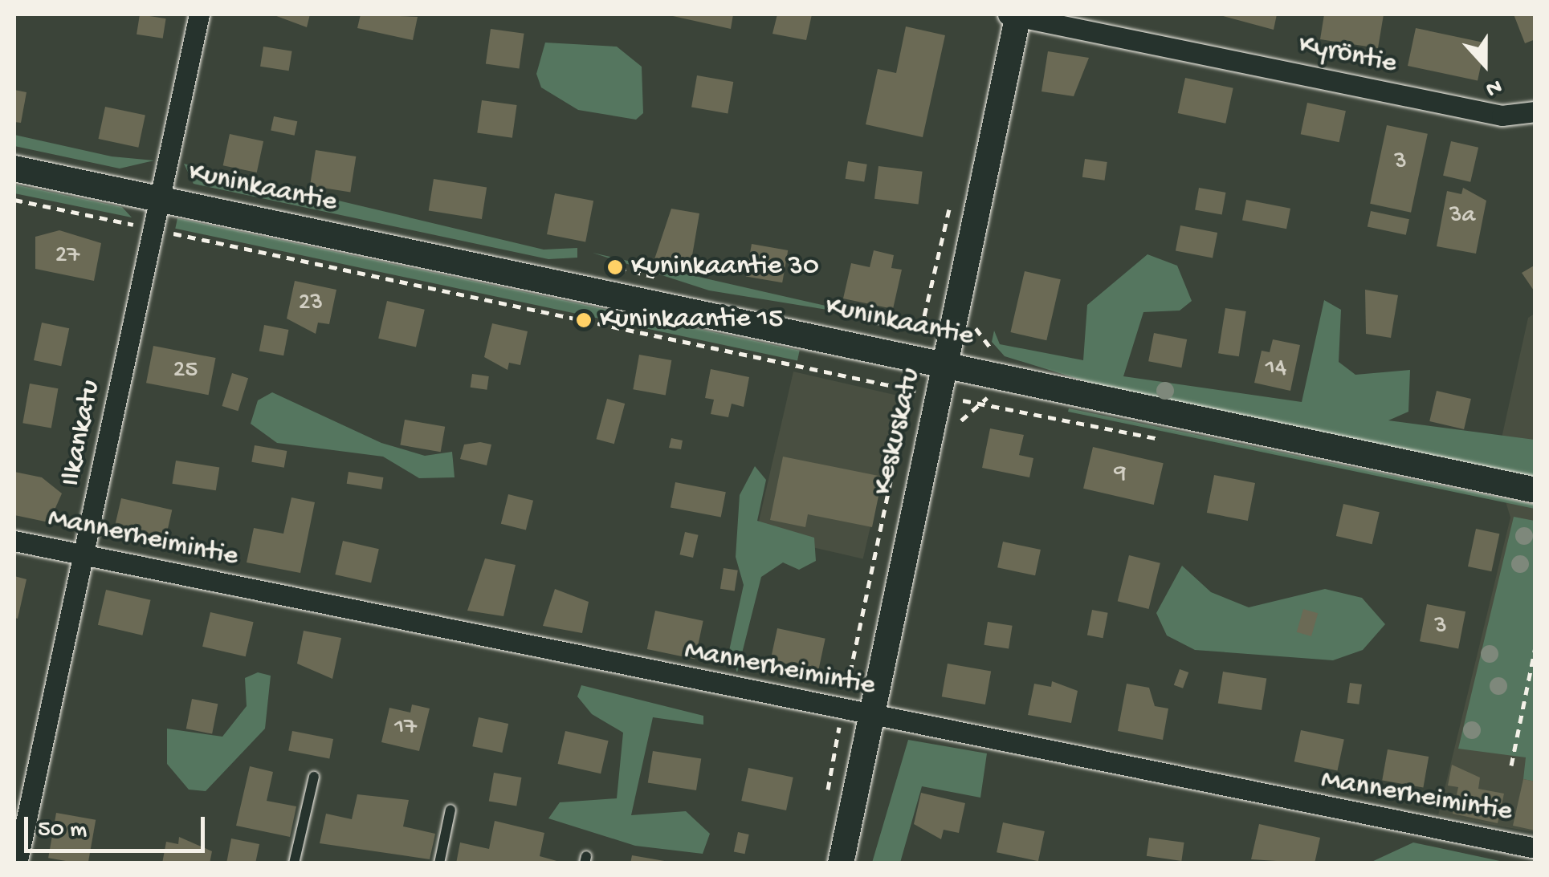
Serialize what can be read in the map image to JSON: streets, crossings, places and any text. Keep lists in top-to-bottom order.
{
  "streets": {
    "street": [
      "Kyröntie",
      "Kuninkaantie",
      "Keskuskatu",
      "Ilkankatu",
      "Mannerheimintie"
    ]
  },
  "crossings": [
    ["Kyröntie", "Keskuskatu"],
    ["Kuninkaantie", "Keskuskatu"],
    ["Kuninkaantie", "Ilkankatu"],
    ["Keskuskatu", "Mannerheimintie"],
    ["Ilkankatu", "Mannerheimintie"]
  ],
  "places": ["Kuninkaantie 30", "Kuninkaantie 15"],
  "house_numbers": [
    "3",
    "3a",
    "27",
    "23",
    "14",
    "25",
    "9",
    "3",
    "17"
  ],
  "scale_bar": "50 m",
  "north": "bottom"
}
